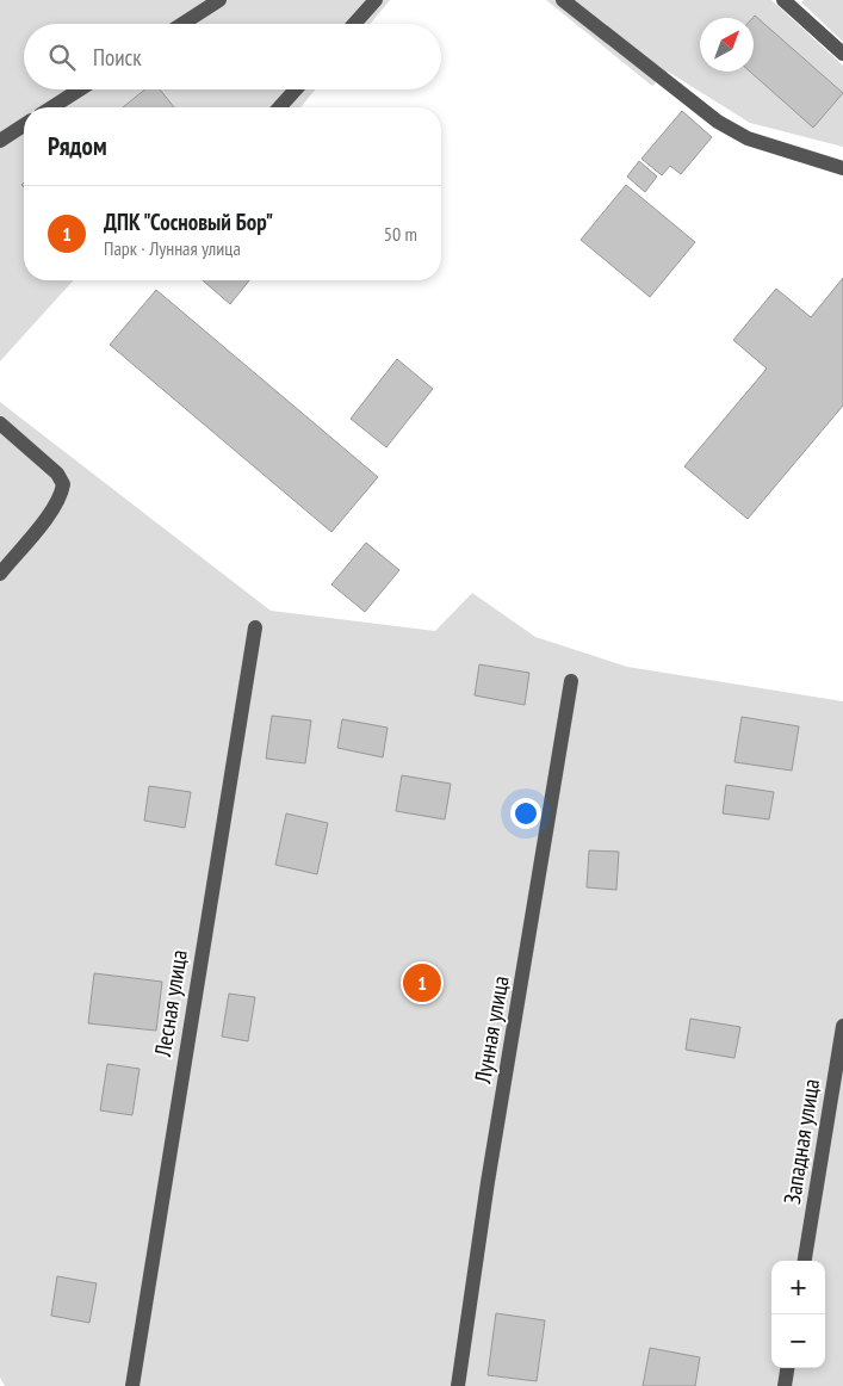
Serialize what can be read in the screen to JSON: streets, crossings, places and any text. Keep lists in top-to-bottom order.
{
  "streets": {
    "street": ["Лесная улица", "Лунная улица", "Западная улица"]
  },
  "north": "top right",
  "page": {
    "search": "Поиск",
    "heading": "Рядом",
    "list": [
      {
        "mark": "1",
        "name": "ДПК \"Сосновый Бор\"",
        "note": "Парк · Лунная улица",
        "value": "50 m"
      }
    ],
    "pins": "1",
    "map_buttons": ["+", "−"]
  }
}
